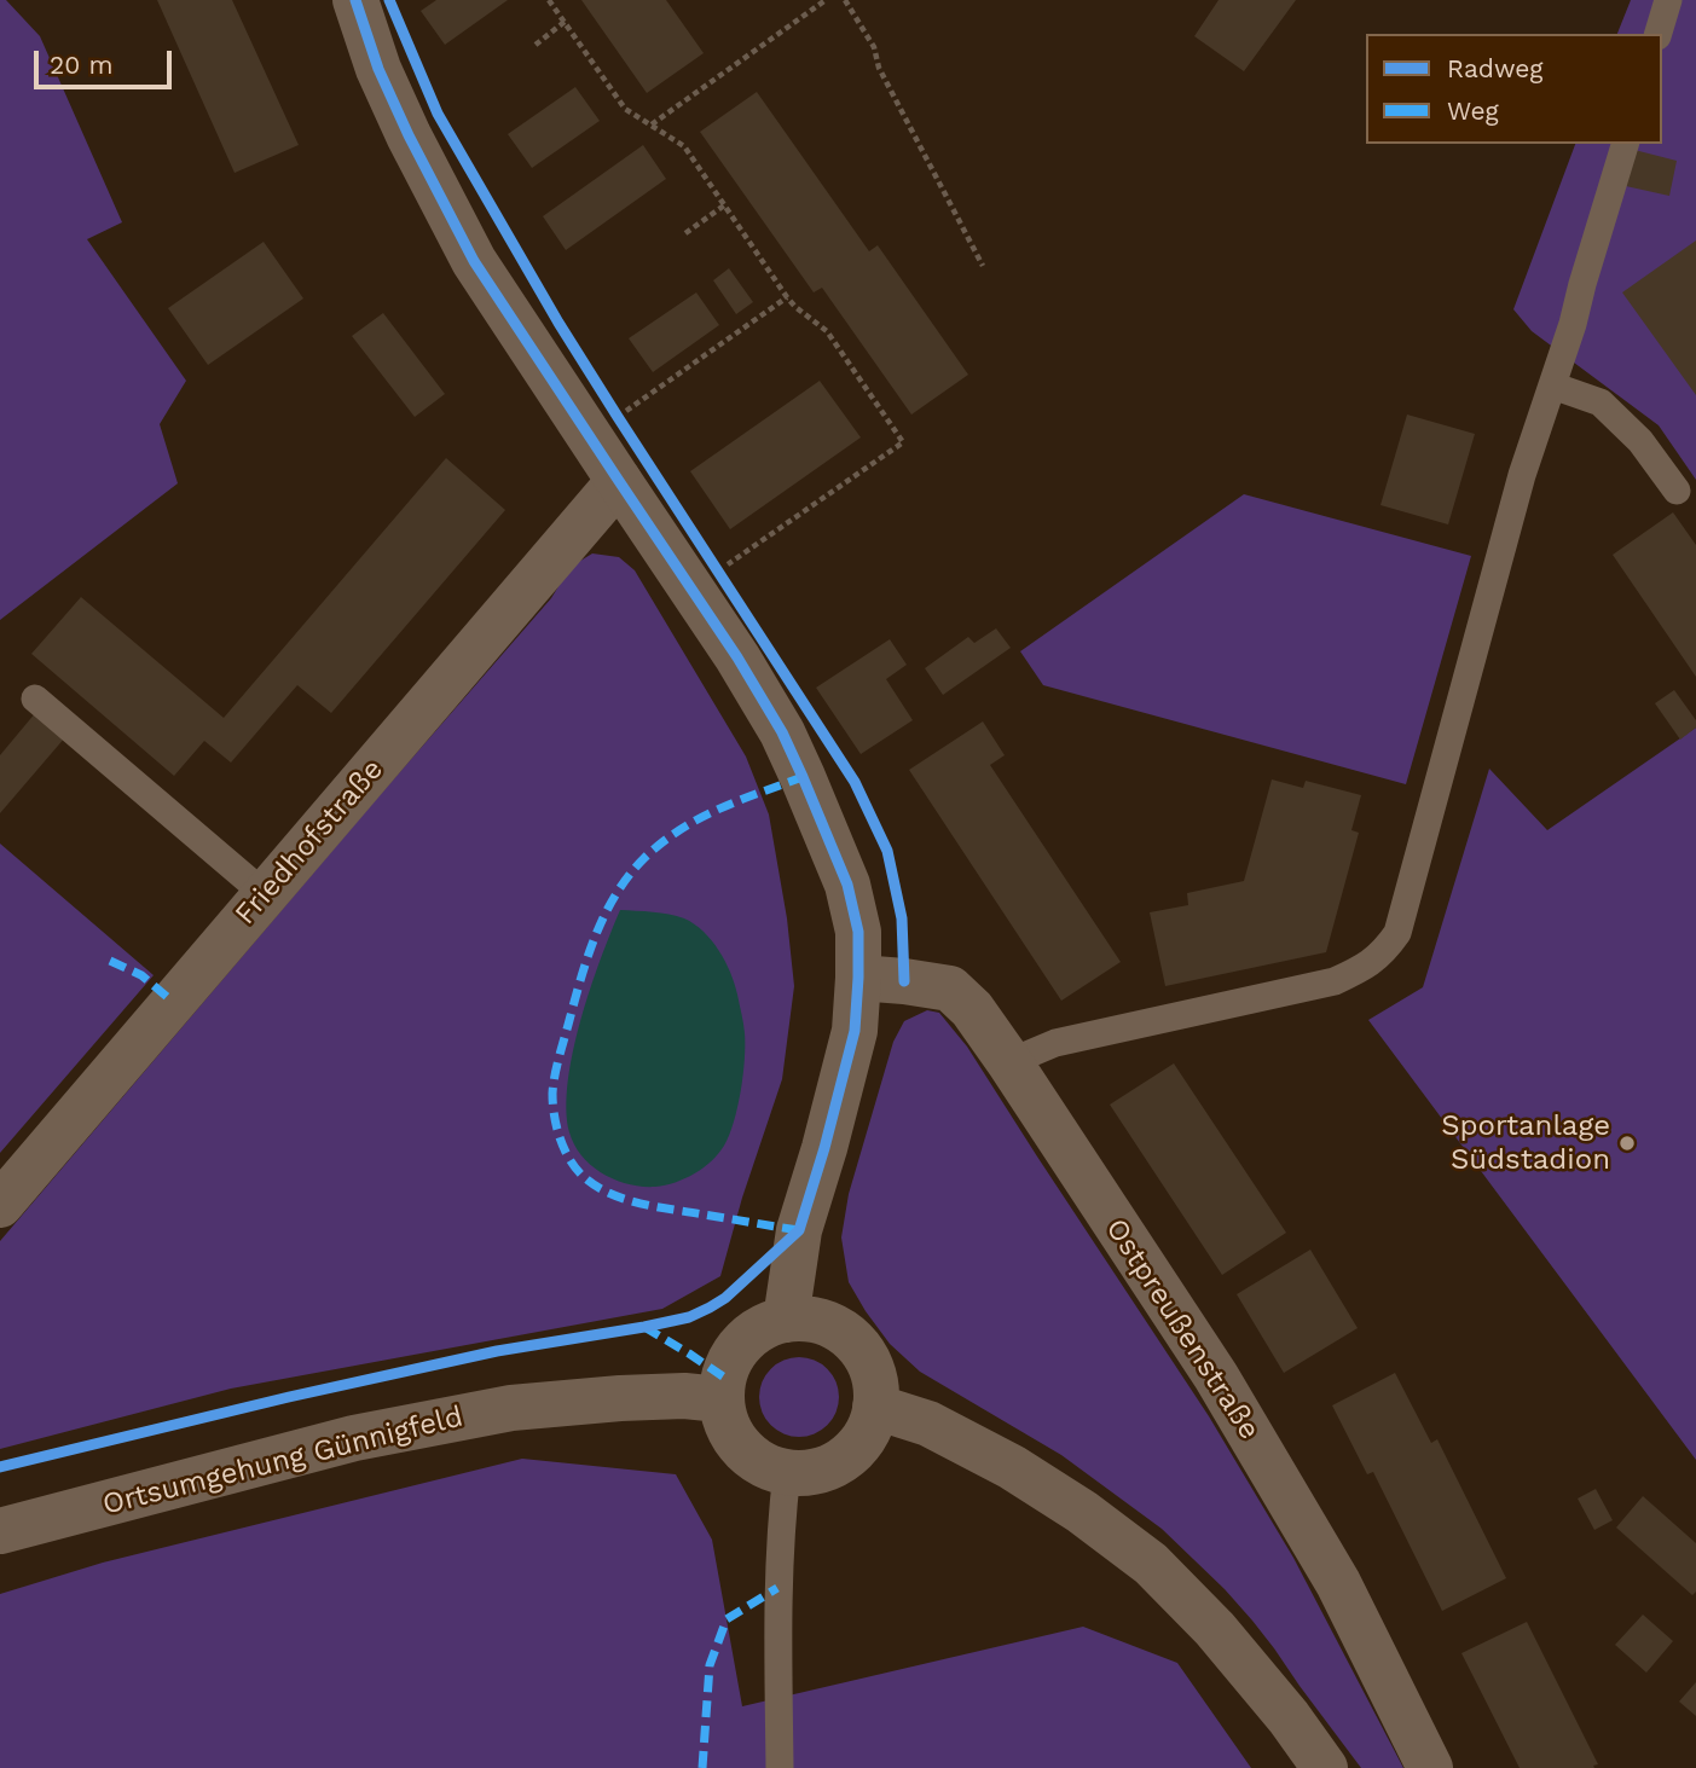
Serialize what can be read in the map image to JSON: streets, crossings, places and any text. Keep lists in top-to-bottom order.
{
  "streets": {
    "street": ["Friedhofstraße", "Ostpreußenstraße", "Ortsumgehung Günnigfeld"]
  },
  "places": ["Sportanlage Südstadion"],
  "legend": ["Radweg", "Weg"],
  "scale_bar": "20 m"
}
